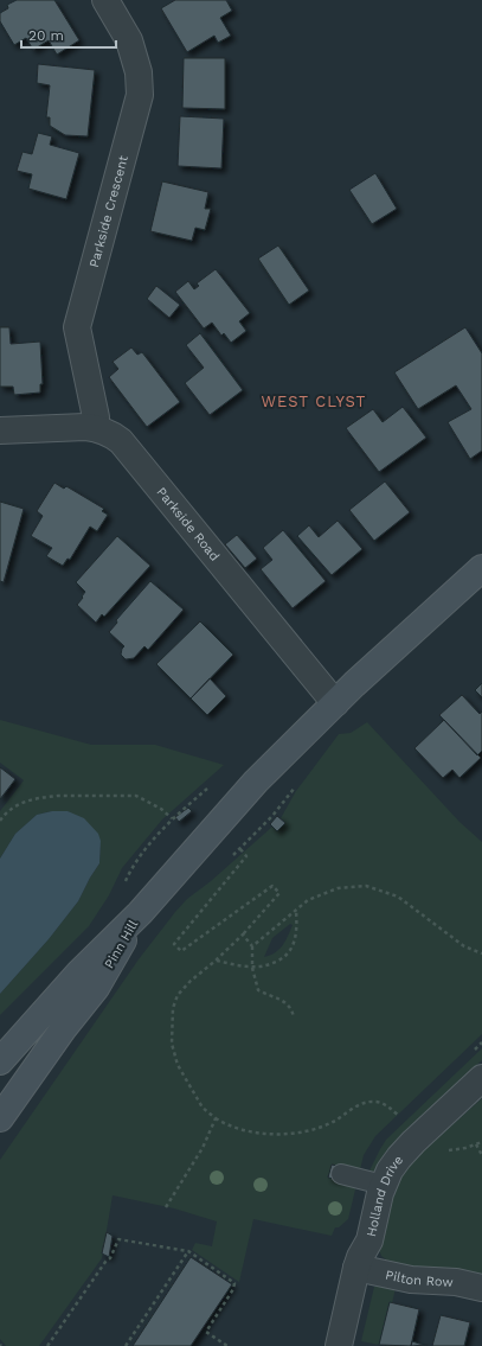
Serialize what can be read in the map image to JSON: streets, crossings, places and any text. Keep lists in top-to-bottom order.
{
  "streets": {
    "main road": ["Pinn Hill"],
    "street": [
      "Parkside Crescent",
      "Parkside Road",
      "Holland Drive",
      "Pilton Row"
    ]
  },
  "crossings": [
    ["Parkside Crescent", "Parkside Road"],
    ["Holland Drive", "Pilton Row"]
  ],
  "districts": ["WEST CLYST"],
  "scale_bar": "20 m"
}
